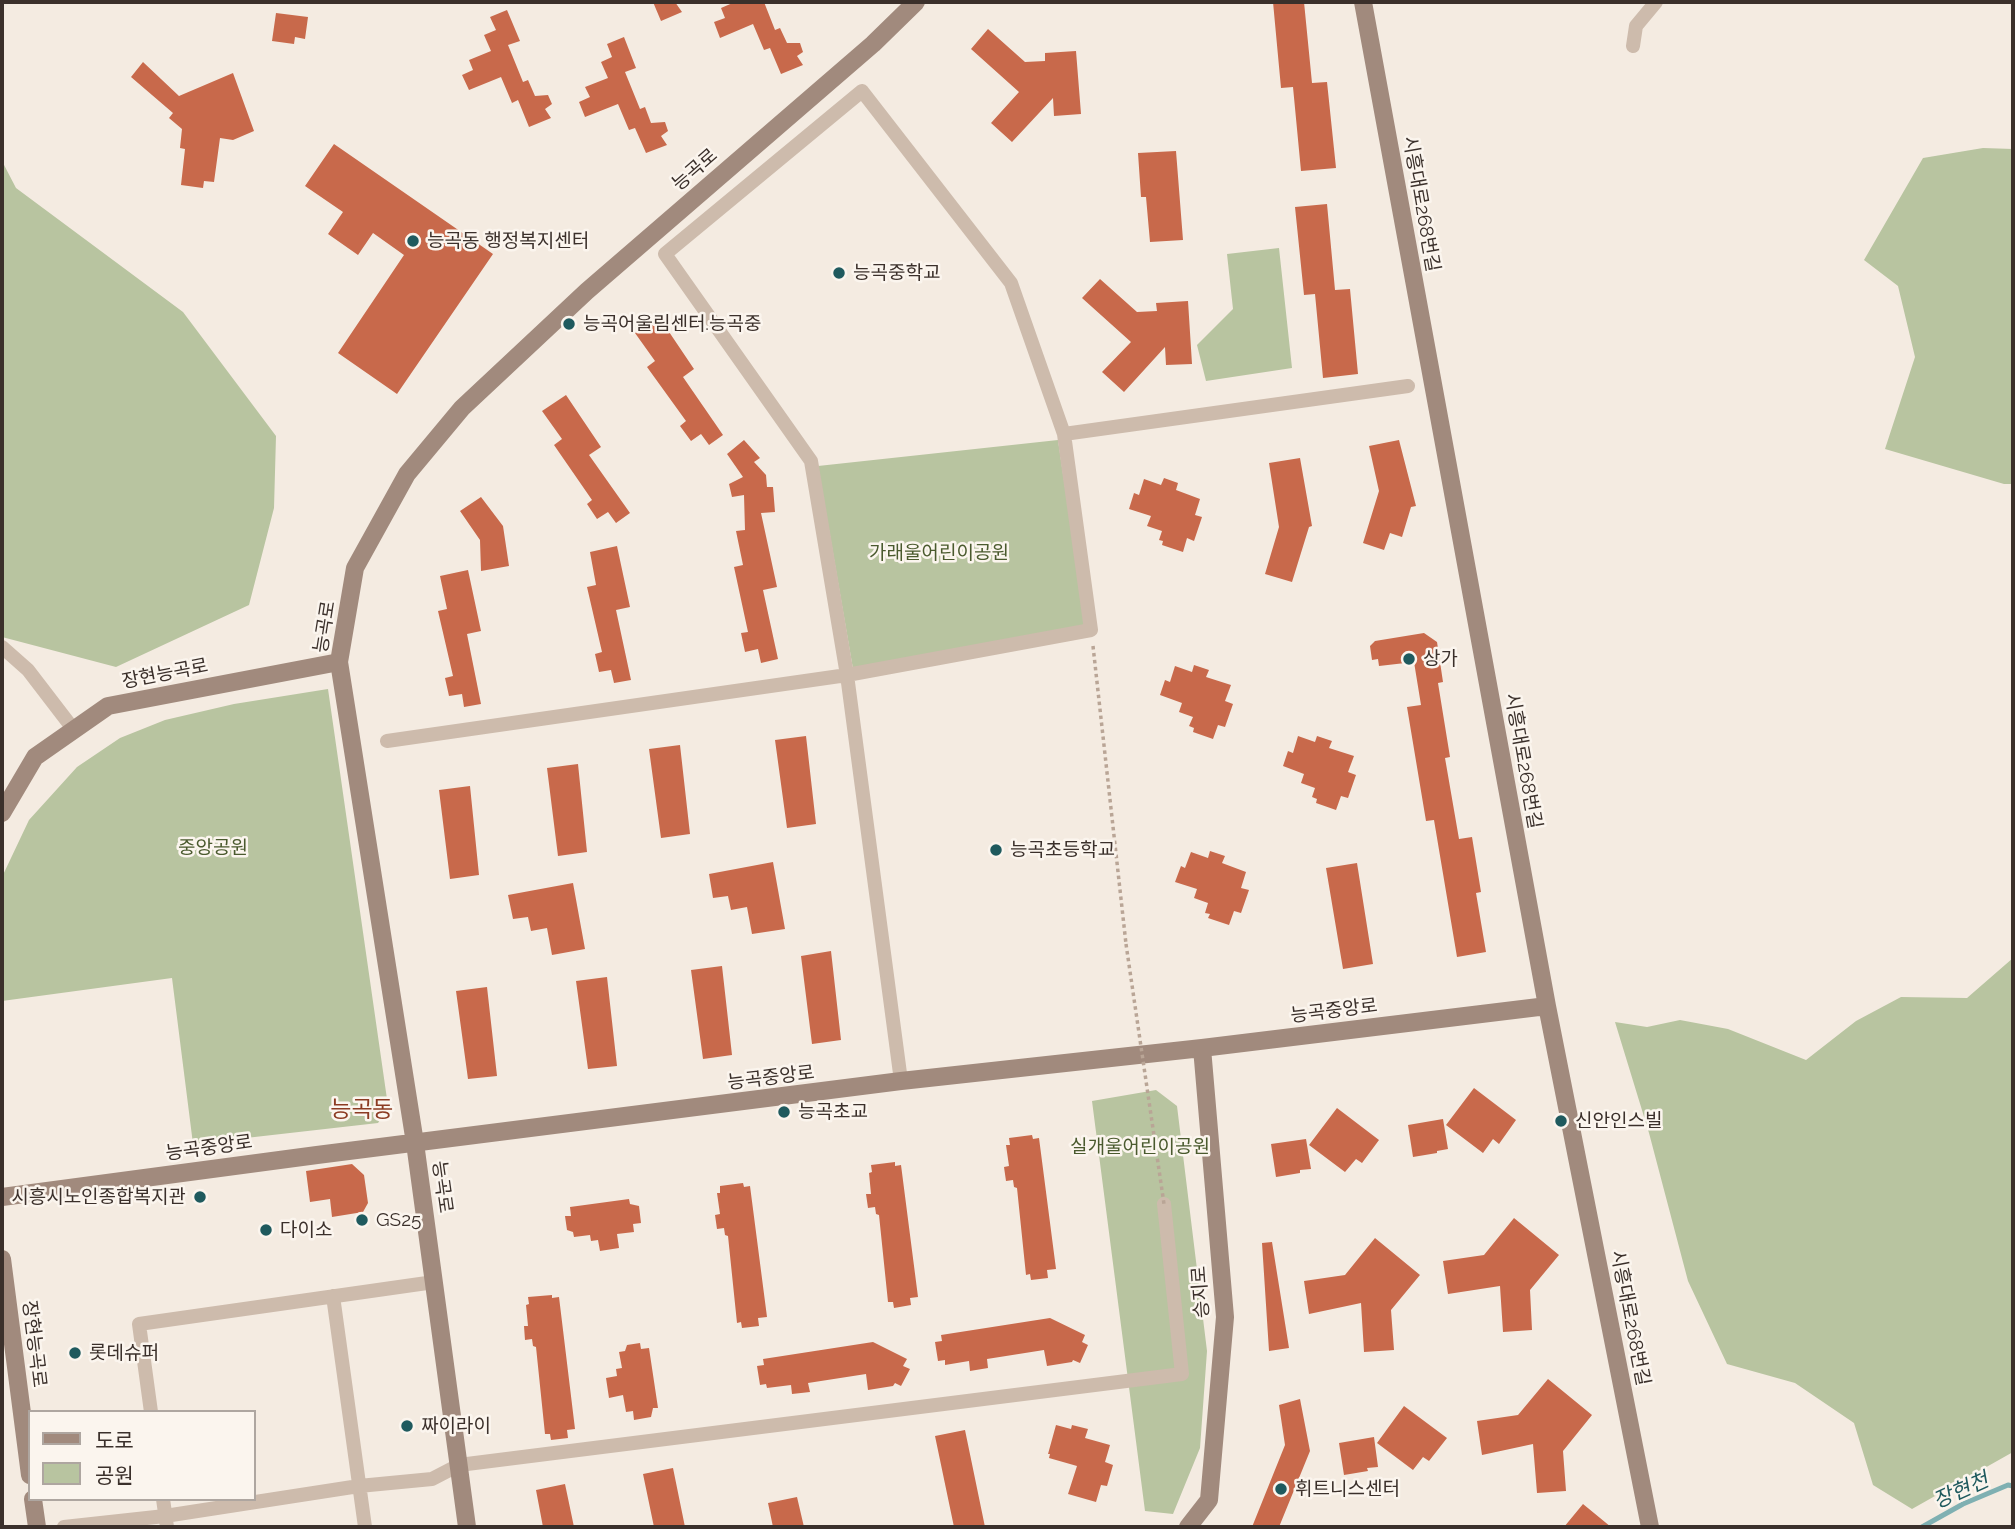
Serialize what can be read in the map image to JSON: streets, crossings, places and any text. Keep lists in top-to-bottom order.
{
  "streets": {
    "street": [
      "능곡로",
      "시흥대로268번길",
      "장현능곡로",
      "능곡중앙로",
      "승지로"
    ]
  },
  "crossings": [
    ["능곡로", "장현능곡로"],
    ["능곡로", "능곡중앙로"],
    ["시흥대로268번길", "능곡중앙로"],
    ["능곡중앙로", "승지로"]
  ],
  "districts": ["능곡동"],
  "water": ["장현천"],
  "parks": ["가래울어린이공원", "중앙공원", "실개울어린이공원"],
  "places": [
    "능곡동 행정복지센터",
    "능곡중학교",
    "능곡어울림센터.능곡중",
    "상가",
    "능곡초등학교",
    "능곡초교",
    "신안인스빌",
    "시흥시노인종합복지관",
    "GS25",
    "다이소",
    "롯데슈퍼",
    "짜이라이",
    "휘트니스센터"
  ],
  "legend": ["도로", "공원"]
}
